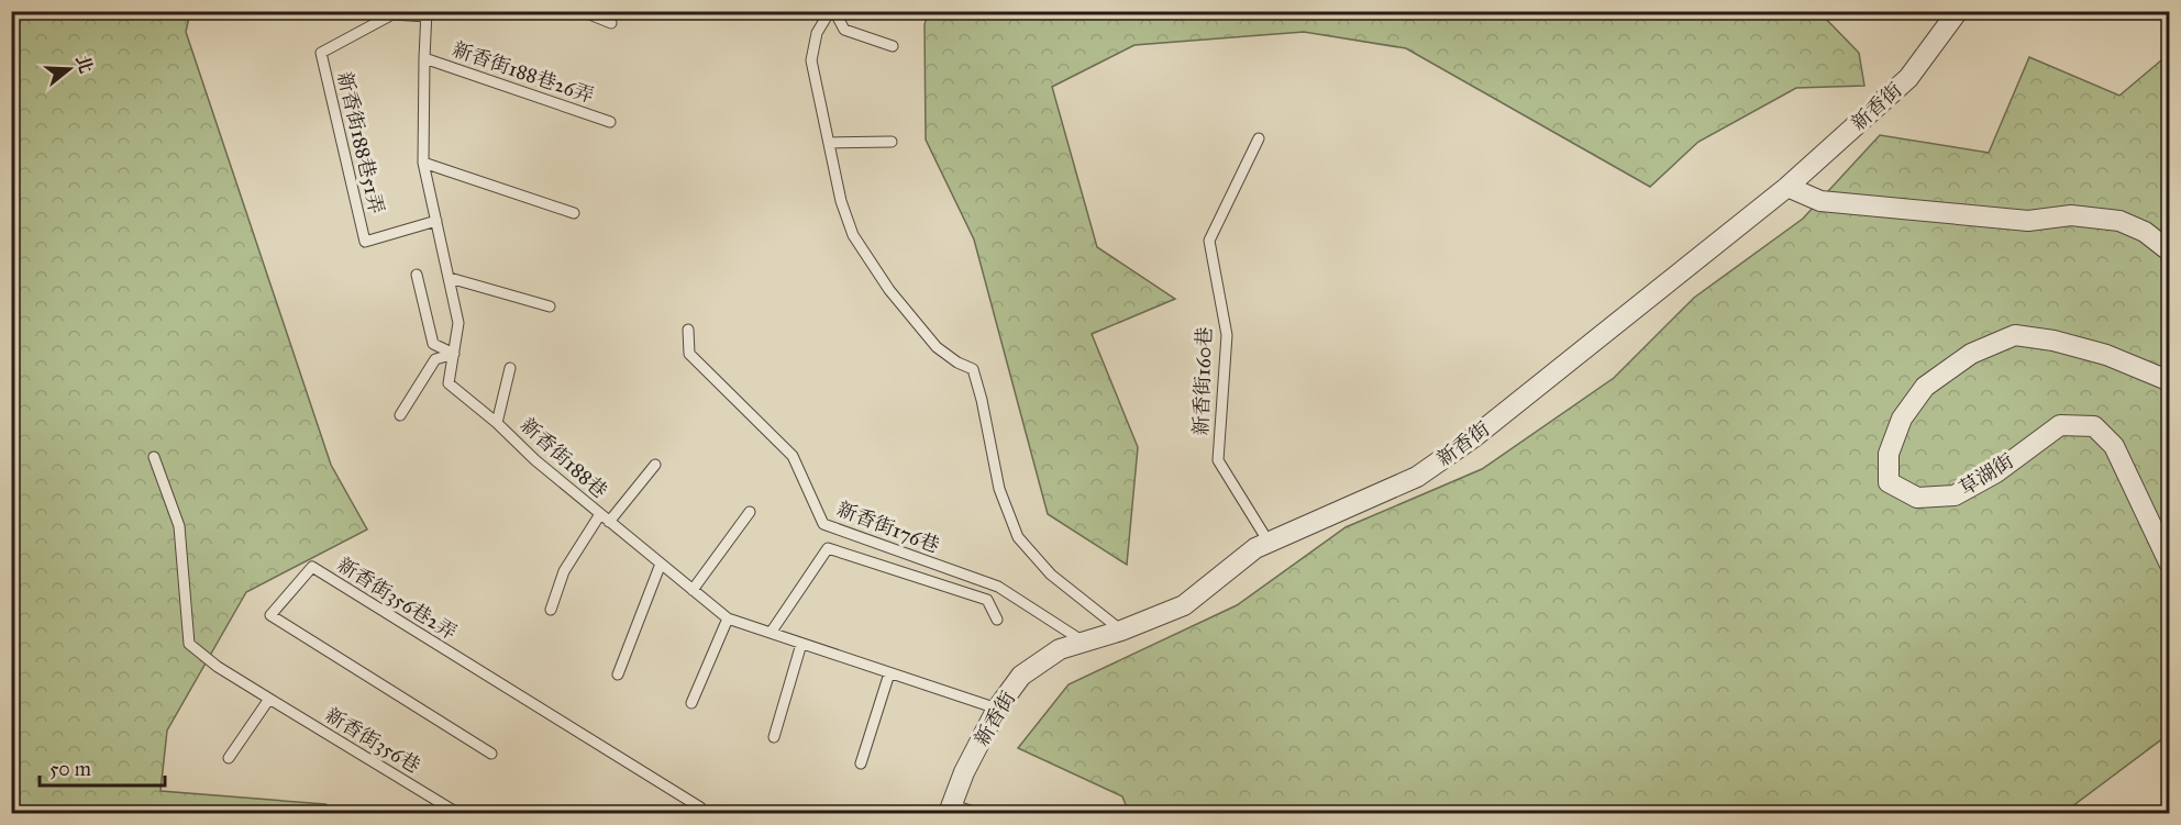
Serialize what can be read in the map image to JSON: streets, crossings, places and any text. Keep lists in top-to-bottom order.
{
  "streets": {
    "street": ["新香街", "草湖街"],
    "lane": [
      "新香街188巷26弄",
      "新香街188巷51弄",
      "新香街160巷",
      "新香街188巷",
      "新香街176巷",
      "新香街356巷2弄",
      "新香街356巷"
    ]
  },
  "crossings": [
    ["新香街188巷26弄", "新香街188巷"],
    ["新香街", "新香街160巷"],
    ["新香街", "新香街188巷"],
    ["新香街", "新香街176巷"],
    ["新香街188巷51弄", "新香街188巷"]
  ],
  "scale_bar": "50 m",
  "north": "right"
}
